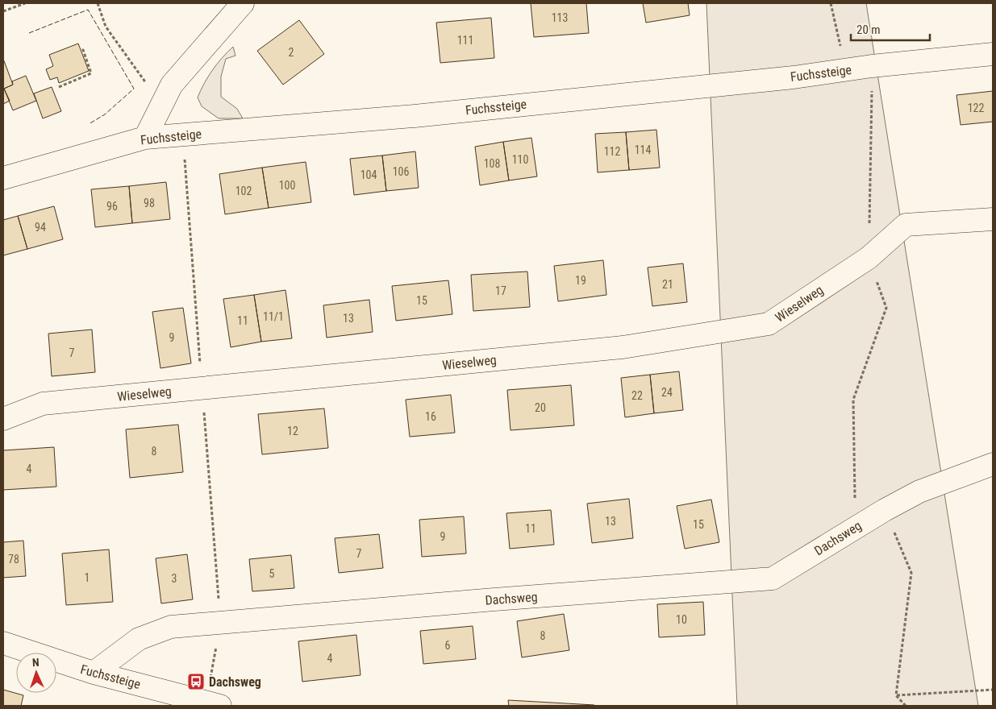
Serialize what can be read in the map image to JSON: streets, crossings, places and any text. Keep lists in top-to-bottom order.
{
  "streets": {
    "street": ["Fuchssteige", "Wieselweg", "Dachsweg"]
  },
  "crossings": [
    ["Fuchssteige", "Dachsweg"]
  ],
  "places": {
    "bus stop": ["Dachsweg"]
  },
  "house_numbers": [
    "113",
    "111",
    "2",
    "122",
    "114",
    "112",
    "110",
    "108",
    "106",
    "104",
    "100",
    "102",
    "98",
    "96",
    "94",
    "19",
    "21",
    "17",
    "15",
    "11/1",
    "13",
    "11",
    "9",
    "7",
    "24",
    "22",
    "20",
    "16",
    "12",
    "8",
    "4",
    "13",
    "15",
    "11",
    "9",
    "7",
    "78",
    "5",
    "1",
    "3",
    "10",
    "8",
    "6",
    "4"
  ],
  "scale_bar": "20 m",
  "north": "top"
}
